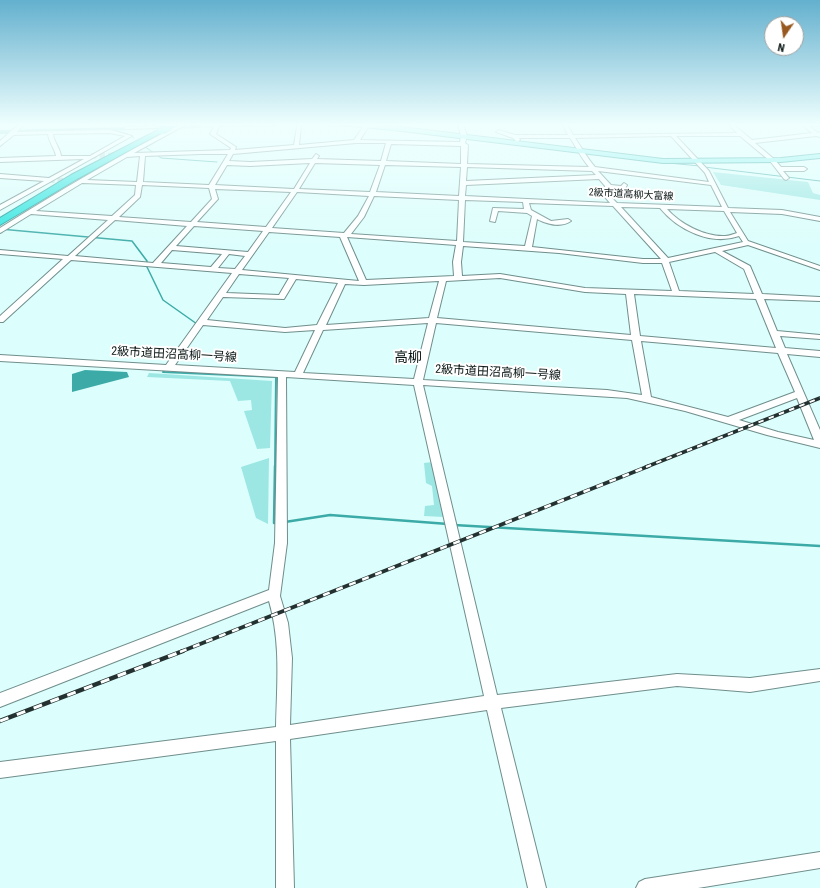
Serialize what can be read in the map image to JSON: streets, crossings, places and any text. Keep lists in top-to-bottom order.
{
  "streets": {
    "street": ["2級市道高柳大富線", "2級市道田沼高柳一号線"]
  },
  "districts": ["高柳"],
  "north": "bottom"
}
